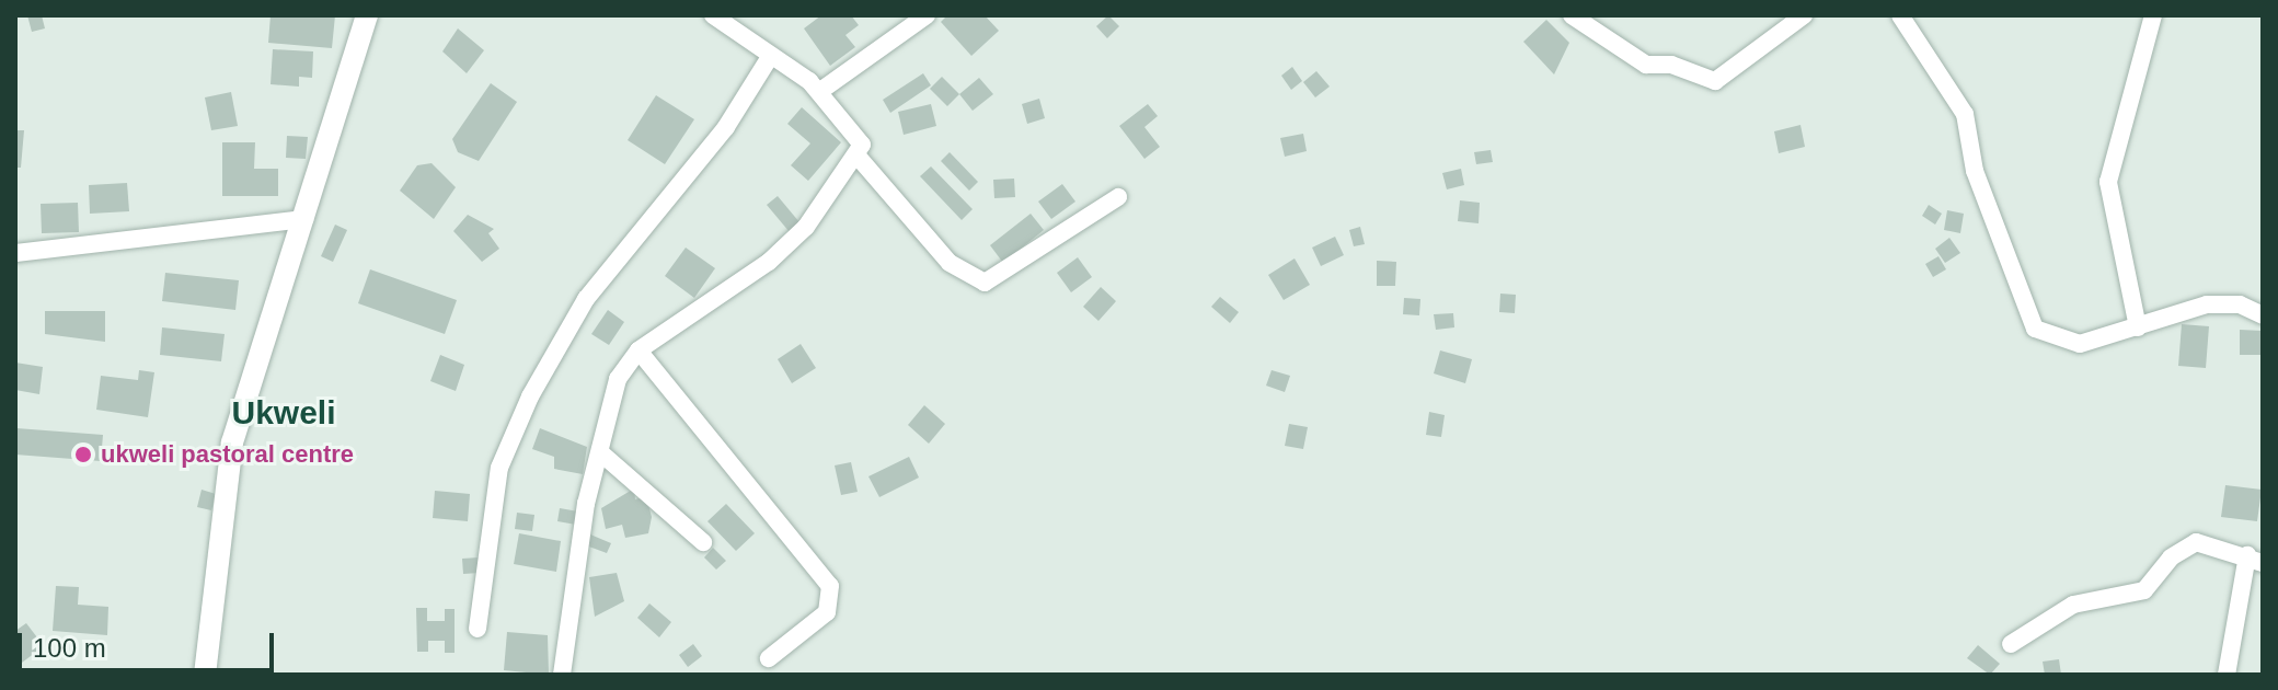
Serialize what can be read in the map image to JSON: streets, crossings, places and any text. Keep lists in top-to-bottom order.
{
  "districts": ["Ukweli"],
  "places": ["ukweli pastoral centre"],
  "scale_bar": "100 m"
}
